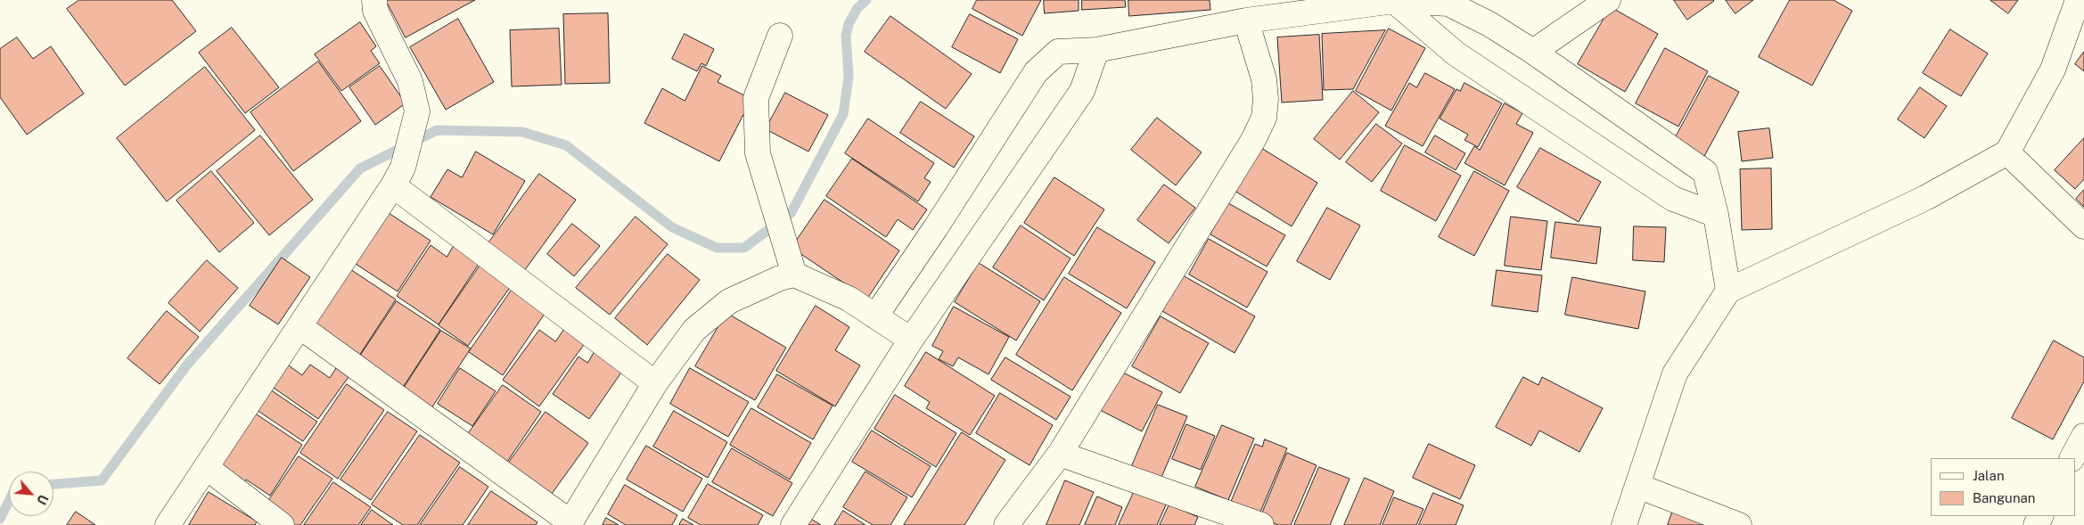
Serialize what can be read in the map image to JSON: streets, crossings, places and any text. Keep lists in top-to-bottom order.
{
  "legend": ["Jalan", "Bangunan"],
  "north": "bottom right"
}
